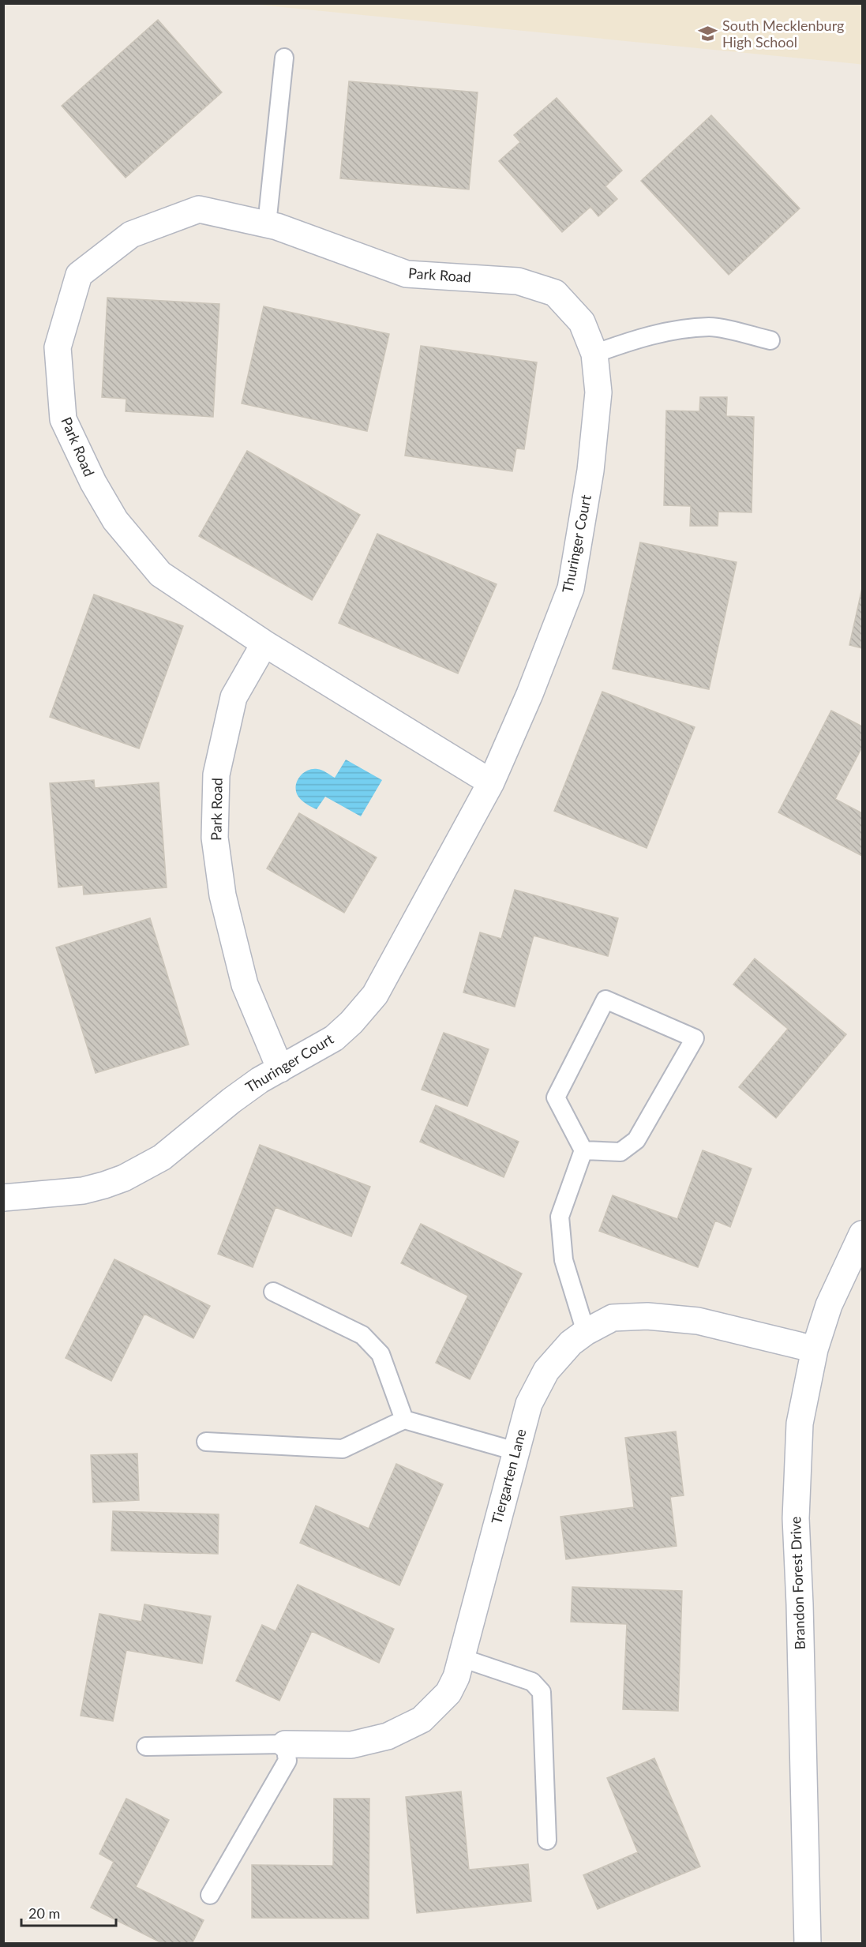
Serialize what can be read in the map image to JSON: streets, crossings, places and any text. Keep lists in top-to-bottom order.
{
  "streets": {
    "street": [
      "Park Road",
      "Thuringer Court",
      "Tiergarten Lane",
      "Brandon Forest Drive"
    ]
  },
  "crossings": [
    ["Park Road", "Thuringer Court"],
    ["Tiergarten Lane", "Brandon Forest Drive"]
  ],
  "places": {
    "school or university": ["South Mecklenburg High School"]
  },
  "scale_bar": "20 m"
}
